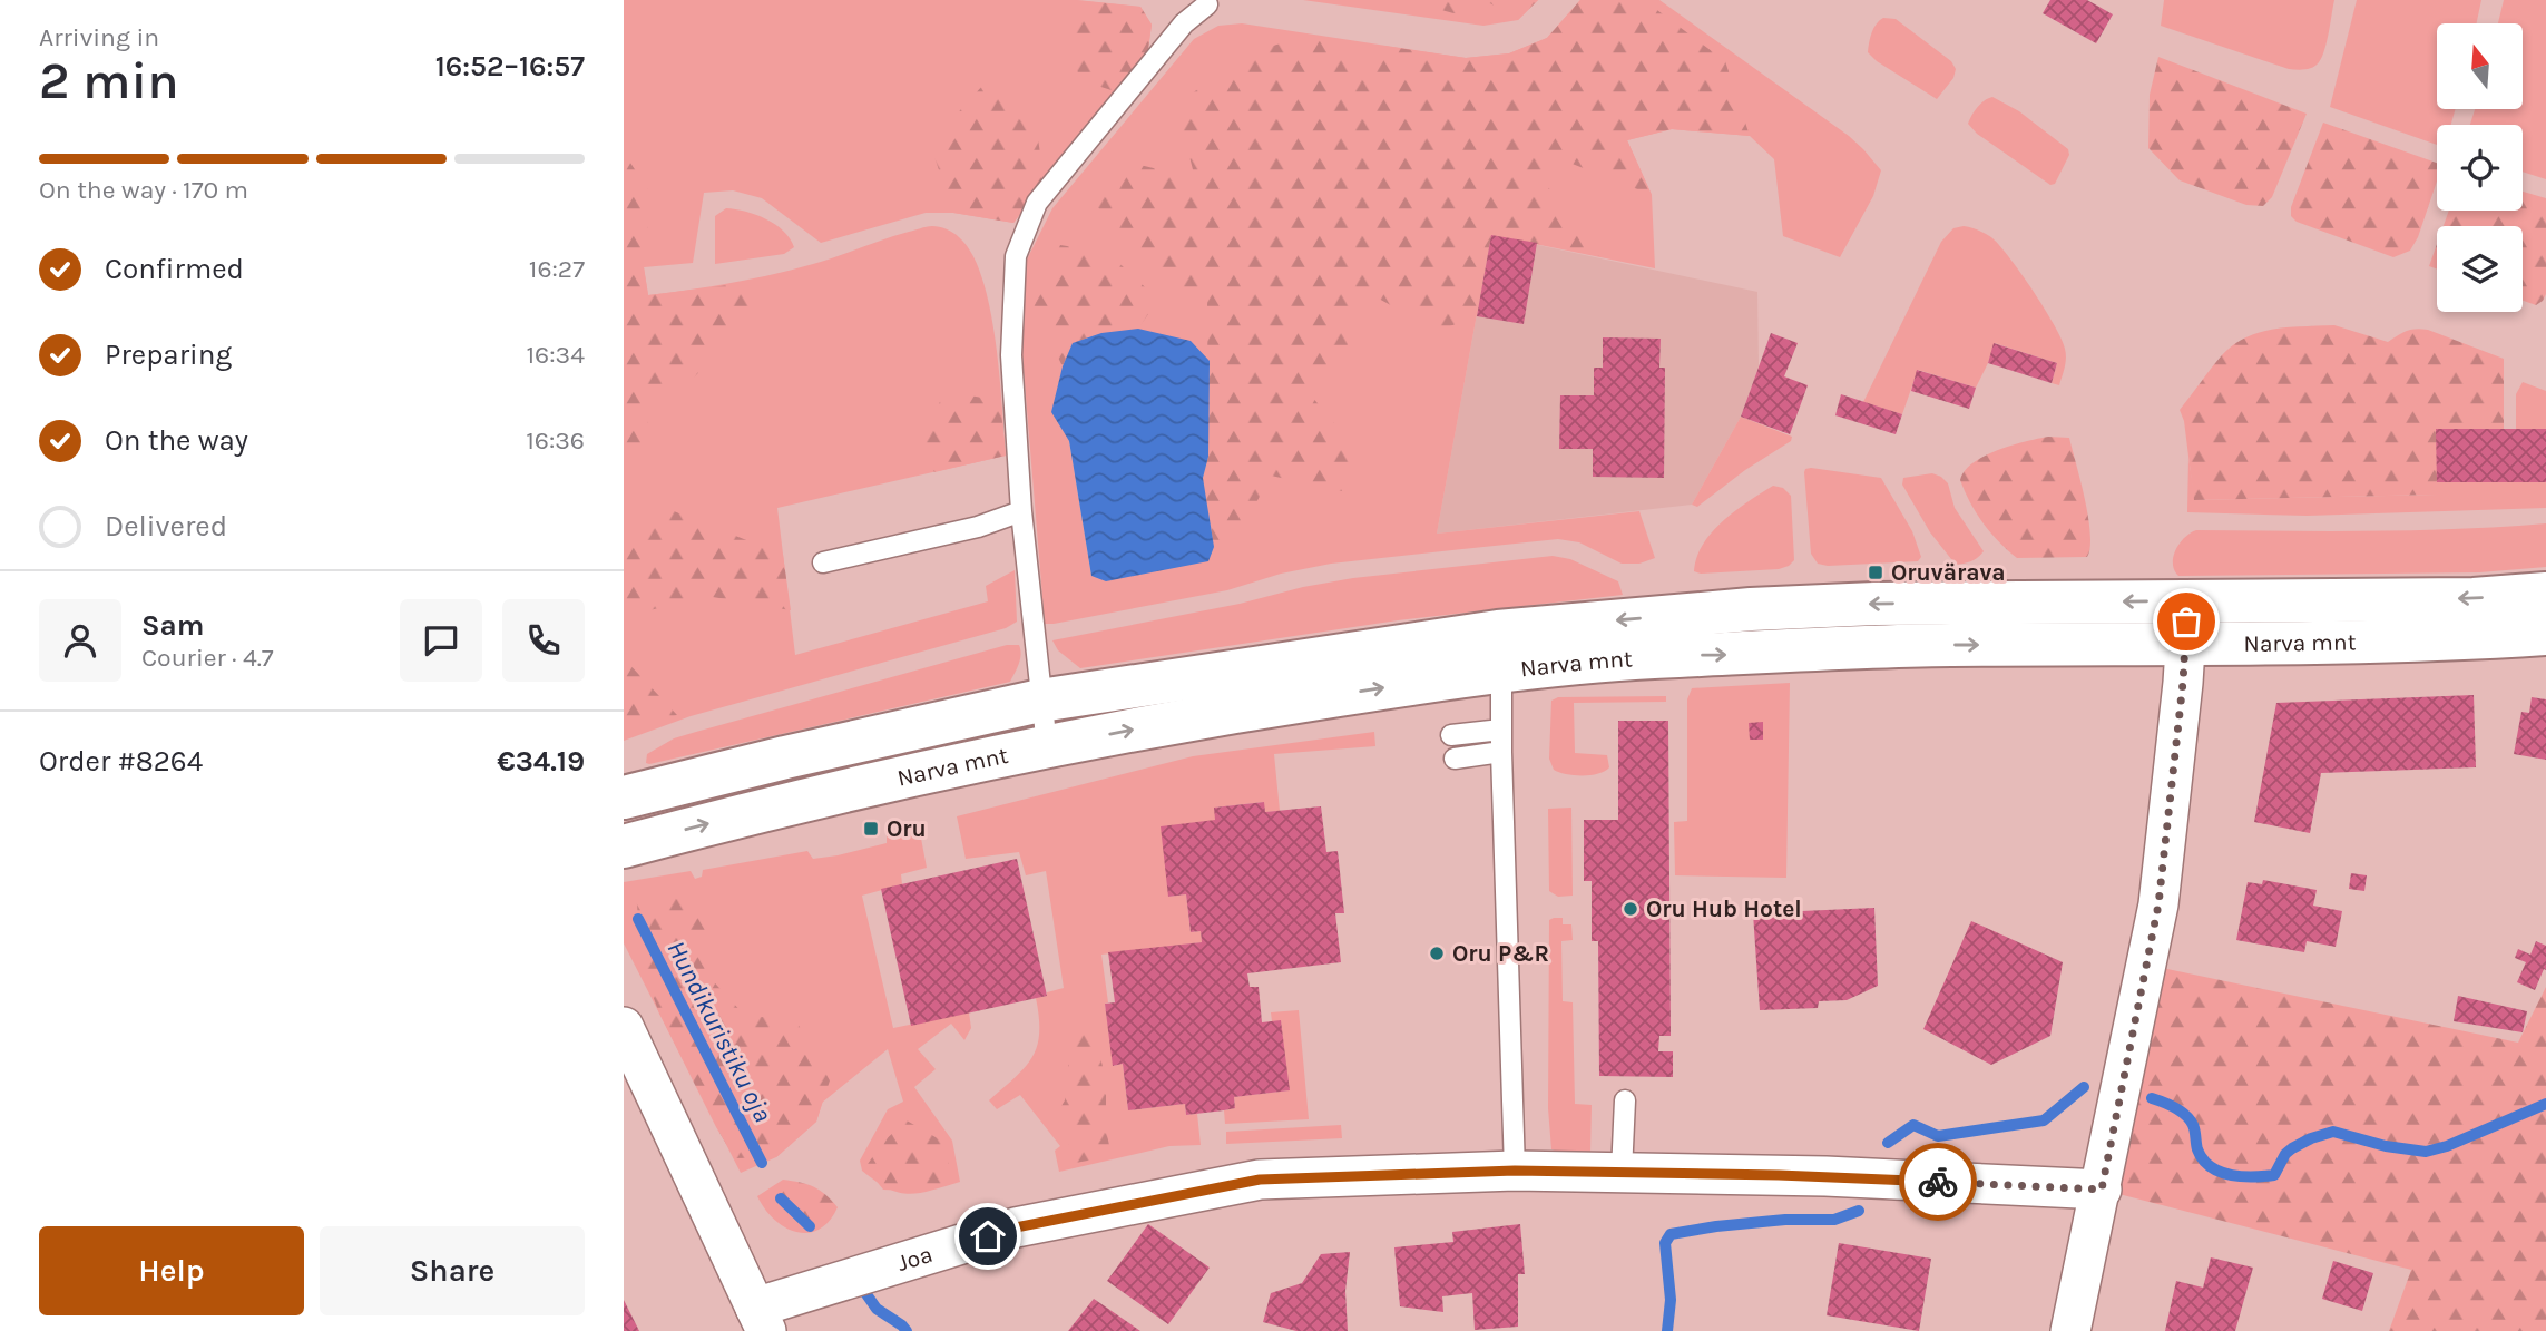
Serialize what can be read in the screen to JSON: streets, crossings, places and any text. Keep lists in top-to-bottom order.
{
  "streets": {
    "main road": ["Narva mnt"],
    "street": ["Joa"]
  },
  "water": ["Hundikuristiku oja"],
  "places": {
    "transit": ["Oruvärava", "Oru"],
    "other": ["Oru Hub Hotel", "Oru P&R"]
  },
  "north": "top",
  "page": {
    "heading": ["2 min", "Arriving in", "16:52–16:57"],
    "panel": [
      "Sam",
      "Courier · 4.7",
      "Order #8264",
      "€34.19"
    ],
    "bar": "On the way · 170 m",
    "list": [
      ["Confirmed", "16:27"],
      ["Preparing", "16:34"],
      ["On the way", "16:36"],
      "Delivered"
    ],
    "buttons": ["Help", "Share"]
  }
}
